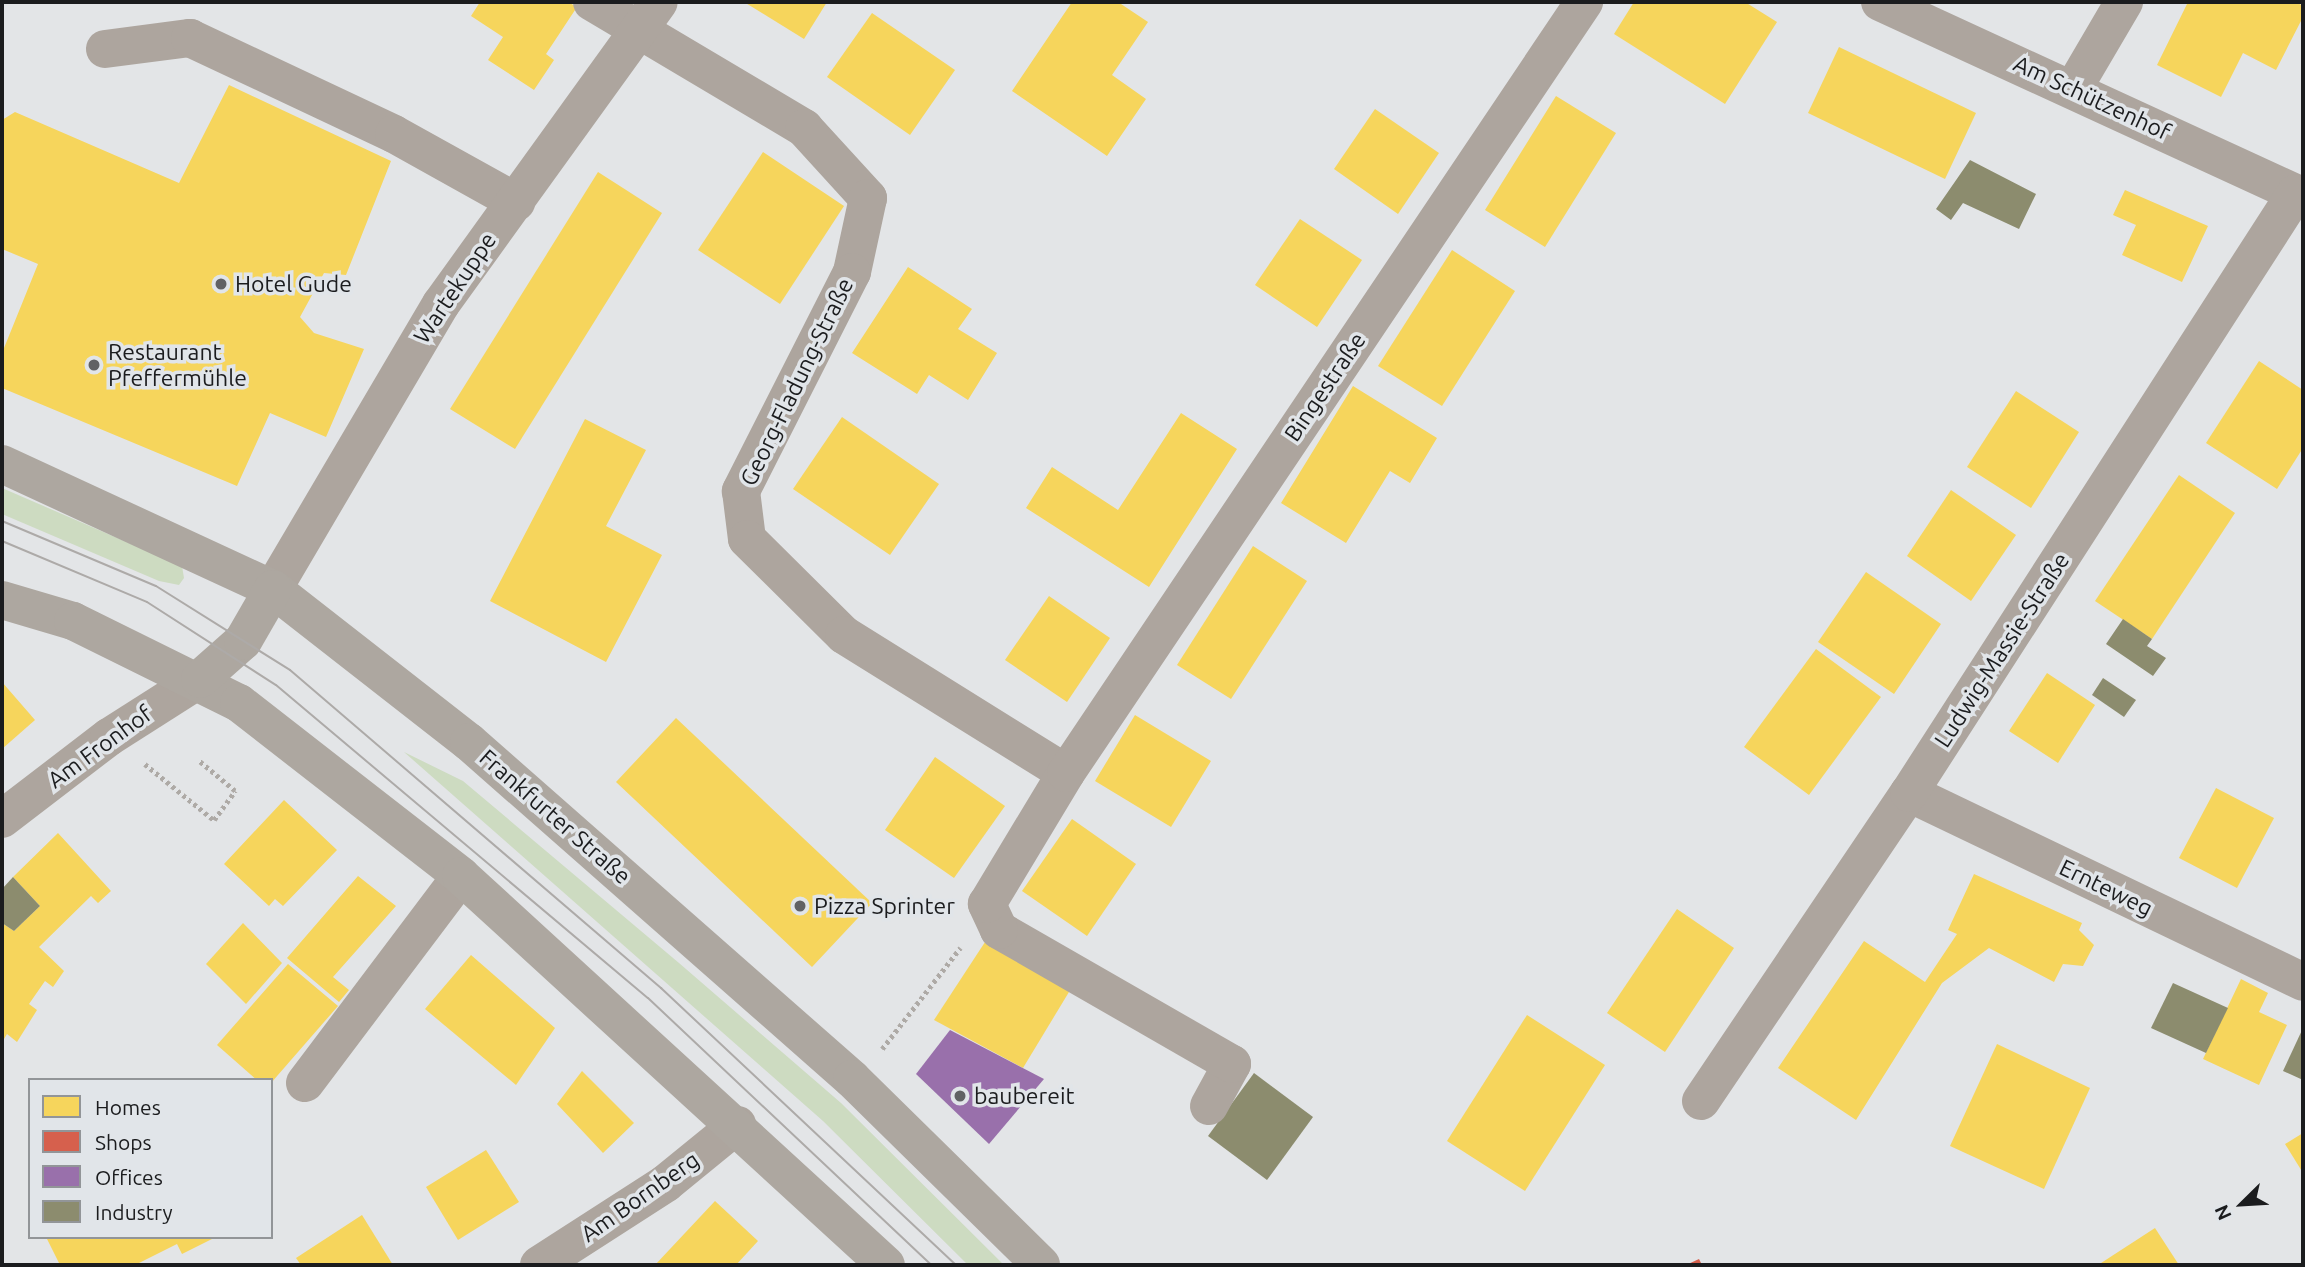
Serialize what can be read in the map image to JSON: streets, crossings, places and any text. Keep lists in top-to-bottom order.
{
  "streets": {
    "main road": ["Frankfurter Straße"],
    "street": [
      "Am Schützenhof",
      "Wartekuppe",
      "Georg-Fladung-Straße",
      "Bingestraße",
      "Ludwig-Massie-Straße",
      "Am Fronhof",
      "Ernteweg",
      "Am Bornberg"
    ]
  },
  "crossings": [
    ["Am Schützenhof", "Ludwig-Massie-Straße"],
    ["Wartekuppe", "Georg-Fladung-Straße"],
    ["Wartekuppe", "Frankfurter Straße"],
    ["Georg-Fladung-Straße", "Bingestraße"],
    ["Ludwig-Massie-Straße", "Ernteweg"]
  ],
  "places": [
    "Hotel Gude",
    "Restaurant Pfeffermühle",
    "Pizza Sprinter",
    "baubereit"
  ],
  "legend": [
    "Homes",
    "Shops",
    "Offices",
    "Industry"
  ],
  "north": "bottom left"
}
